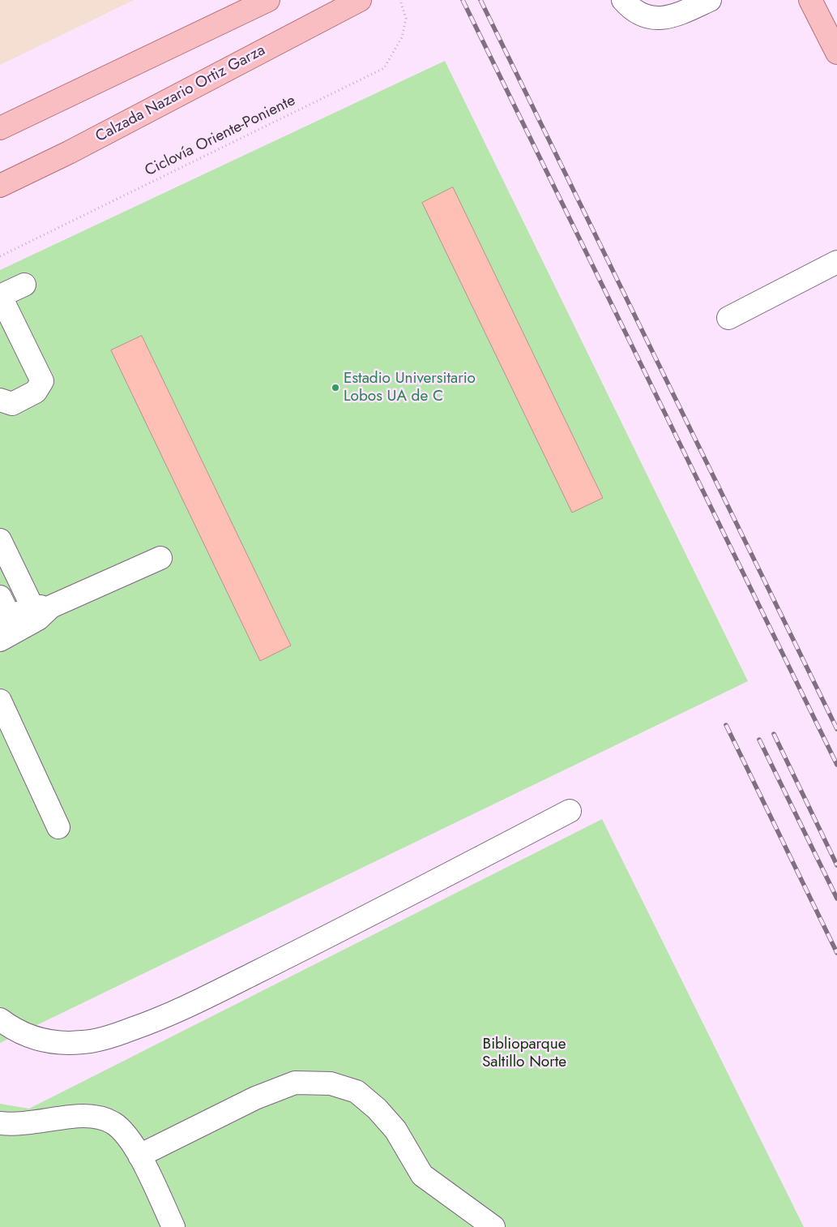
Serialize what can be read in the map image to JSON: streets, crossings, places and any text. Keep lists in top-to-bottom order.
{
  "streets": {
    "main road": ["Calzada Nazario Ortiz Garza"],
    "path": ["Ciclovía Oriente-Poniente"]
  },
  "parks": ["Biblioparque Saltillo Norte"],
  "places": ["Estadio Universitario Lobos UA de C"]
}
